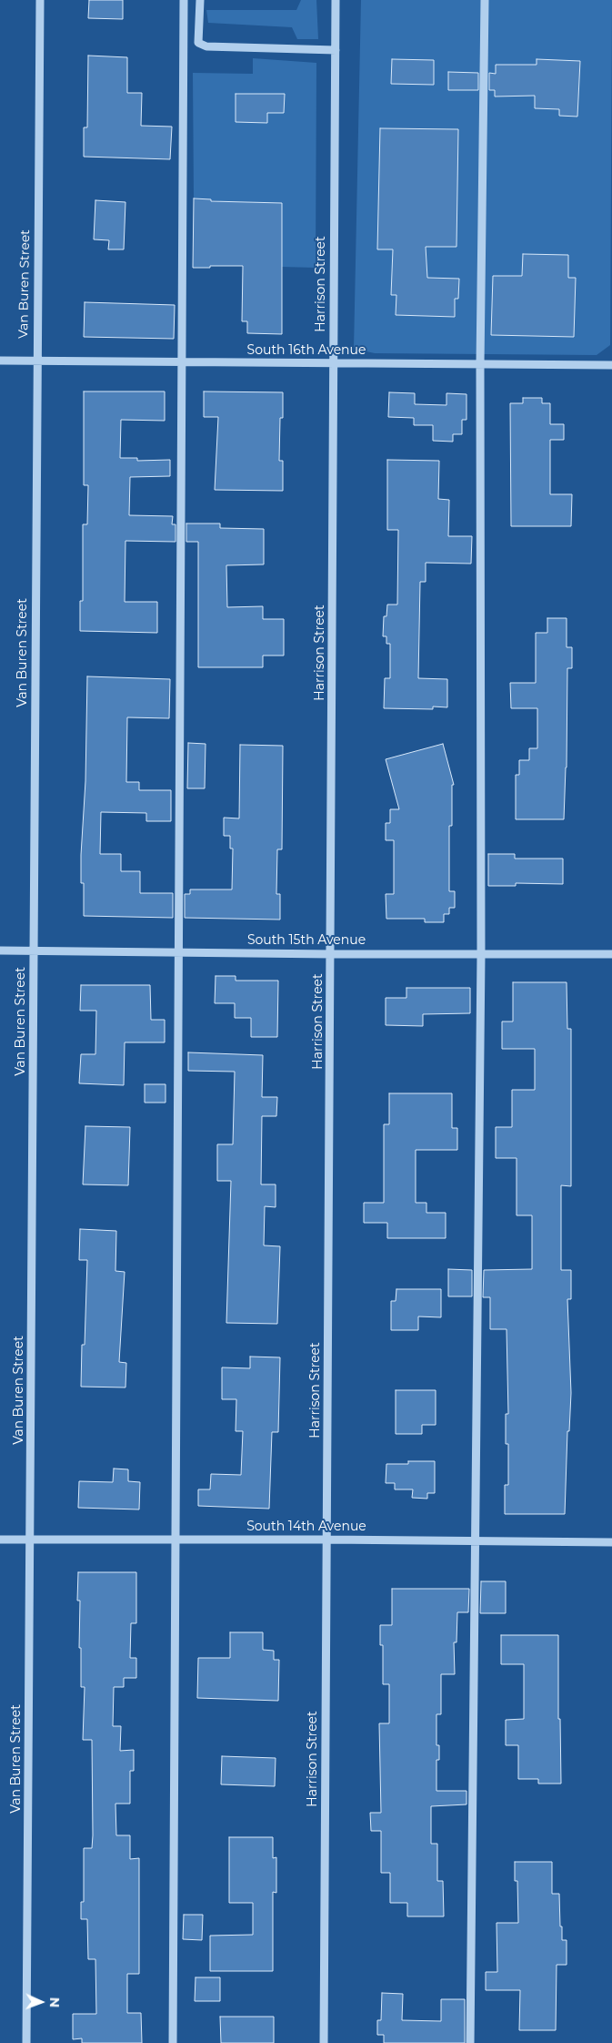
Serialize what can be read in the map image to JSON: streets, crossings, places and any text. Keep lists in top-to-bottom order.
{
  "streets": {
    "street": [
      "Van Buren Street",
      "Harrison Street",
      "South 16th Avenue",
      "South 15th Avenue",
      "South 14th Avenue"
    ]
  },
  "crossings": [
    ["Van Buren Street", "South 16th Avenue"],
    ["Van Buren Street", "South 15th Avenue"],
    ["Van Buren Street", "South 14th Avenue"],
    ["Harrison Street", "South 16th Avenue"],
    ["Harrison Street", "South 15th Avenue"],
    ["Harrison Street", "South 14th Avenue"]
  ],
  "north": "right"
}
